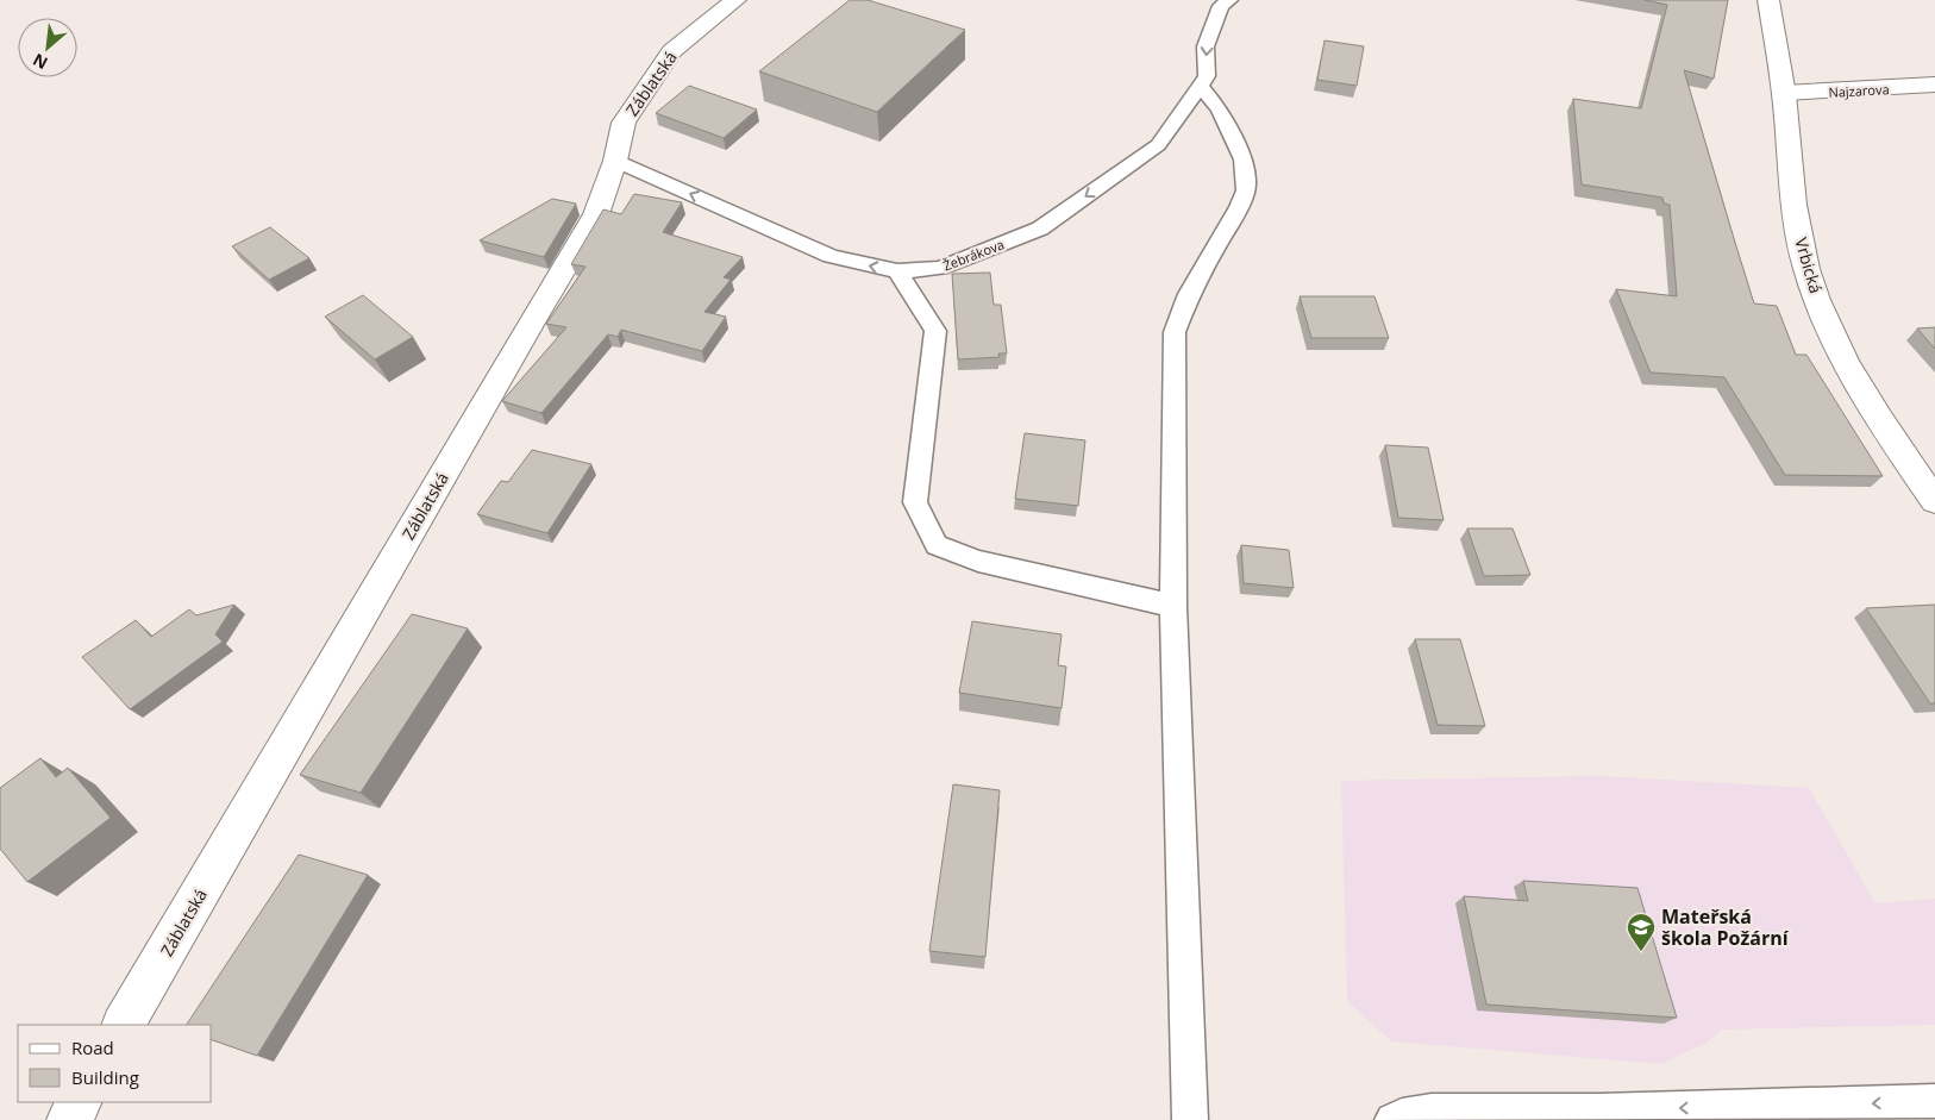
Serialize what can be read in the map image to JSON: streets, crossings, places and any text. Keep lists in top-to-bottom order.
{
  "streets": {
    "street": ["Záblatská", "Najzarova", "Vrbická"],
    "lane": ["Žebrákova"]
  },
  "crossings": [
    ["Záblatská", "Žebrákova"],
    ["Najzarova", "Vrbická"]
  ],
  "one_way": ["Žebrákova"],
  "places": {
    "school or university": ["Mateřská škola Požární"]
  },
  "legend": ["Road", "Building"],
  "north": "bottom left"
}
